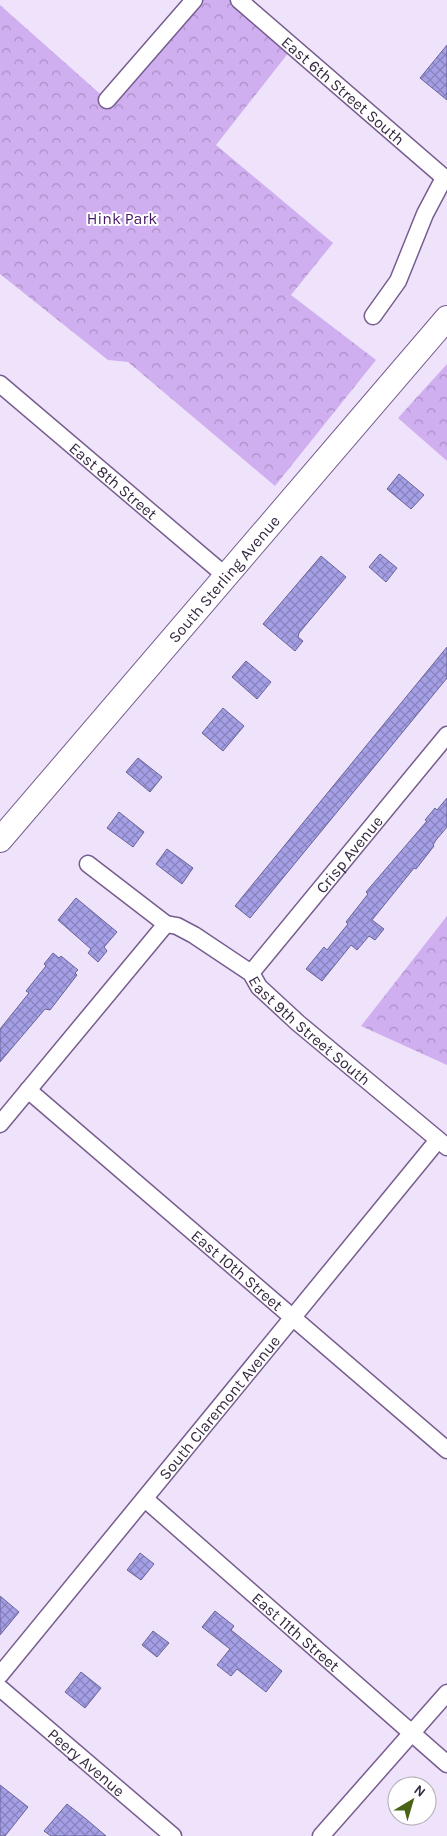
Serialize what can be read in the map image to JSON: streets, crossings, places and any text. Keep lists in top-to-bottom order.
{
  "streets": {
    "main road": ["South Sterling Avenue"],
    "street": [
      "East 6th Street South",
      "East 8th Street",
      "Crisp Avenue",
      "East 9th Street South",
      "East 10th Street",
      "South Claremont Avenue",
      "East 11th Street",
      "Peery Avenue"
    ]
  },
  "crossings": [
    ["East 8th Street", "South Sterling Avenue"],
    ["Crisp Avenue", "East 9th Street South"],
    ["East 9th Street South", "South Claremont Avenue"],
    ["East 10th Street", "South Claremont Avenue"],
    ["South Claremont Avenue", "East 11th Street"]
  ],
  "parks": ["Hink Park"],
  "north": "top right"
}
